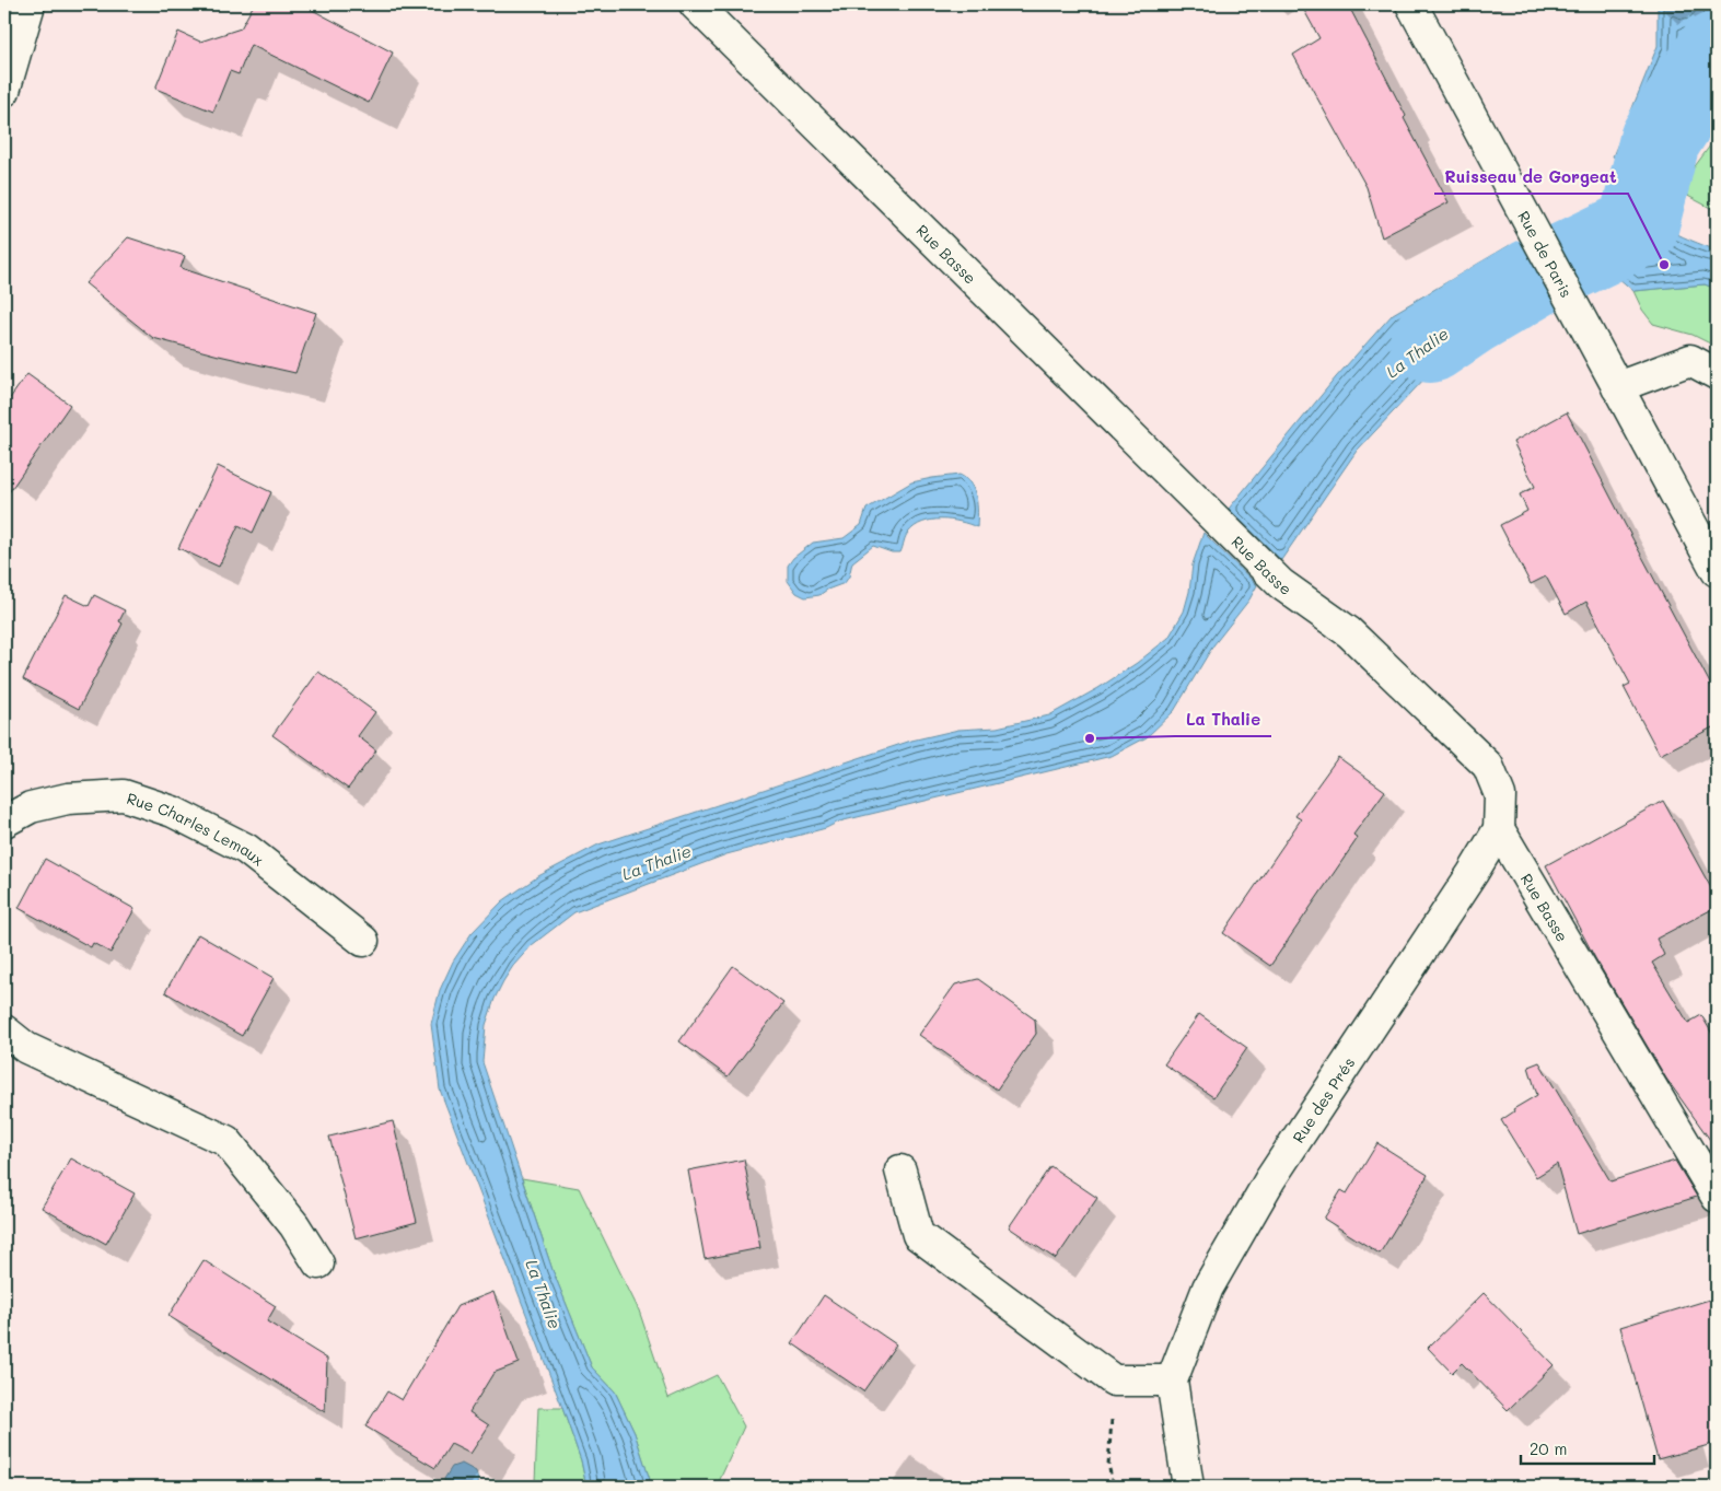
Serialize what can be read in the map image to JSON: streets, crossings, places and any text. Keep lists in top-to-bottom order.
{
  "streets": {
    "street": [
      "Rue Basse",
      "Rue de Paris",
      "Rue Charles Lemaux",
      "Rue des Prés"
    ]
  },
  "crossings": [
    ["Rue Basse", "Rue des Prés"]
  ],
  "water": ["La Thalie"],
  "places": ["Ruisseau de Gorgeat", "La Thalie"],
  "scale_bar": "20 m"
}
